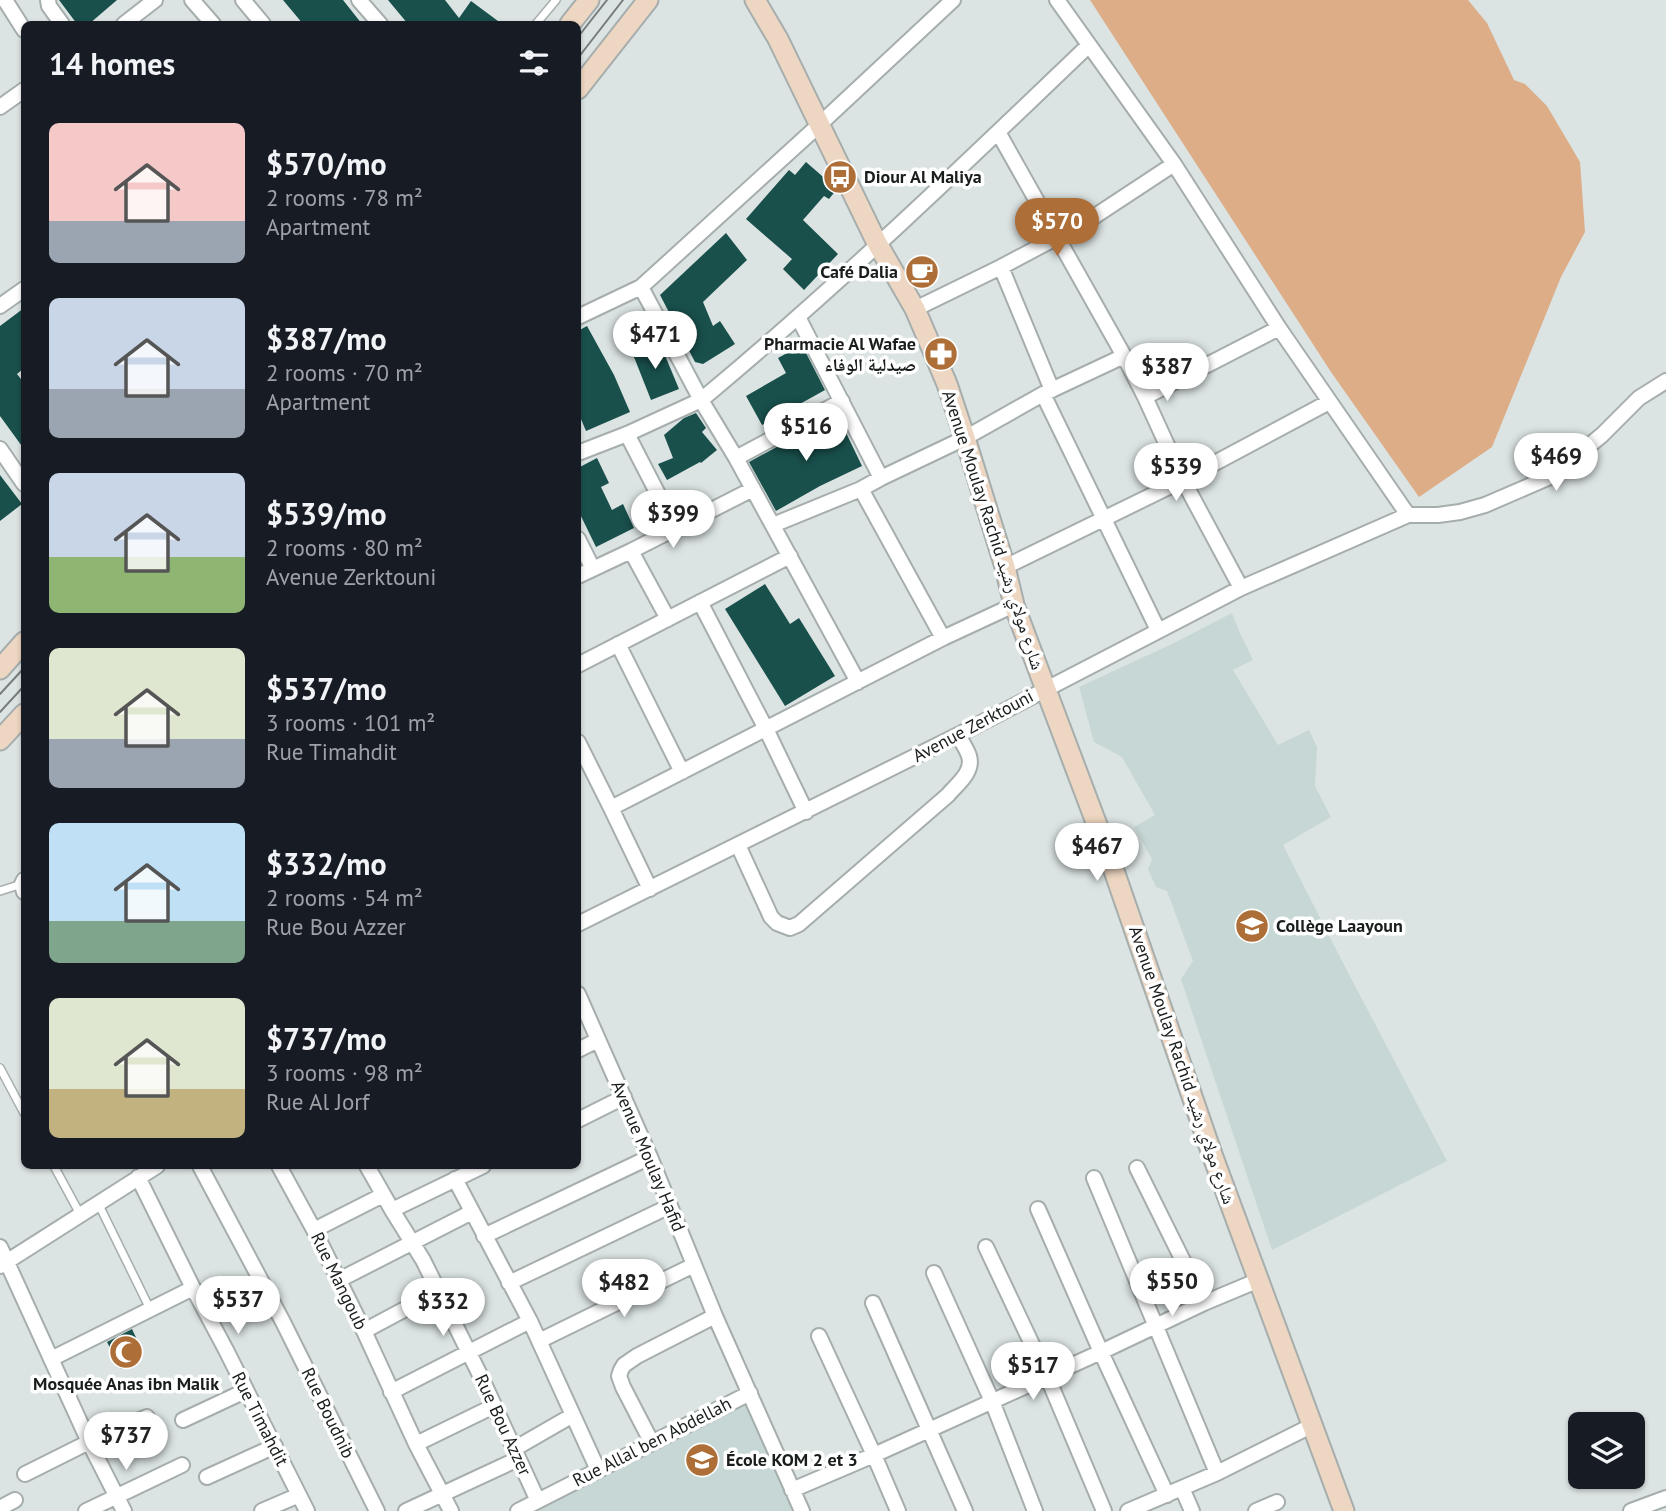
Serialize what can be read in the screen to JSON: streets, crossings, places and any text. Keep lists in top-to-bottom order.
{
  "streets": {
    "street": [
      "Avenue Moulay Rachid شارع مولاي رشيد",
      "Avenue Zerktouni",
      "Avenue Moulay Hafid",
      "Rue Mangoub",
      "Rue Boudnib",
      "Rue Timahdit",
      "Rue Bou Azzer",
      "Rue Allal ben Abdellah"
    ]
  },
  "crossings": [
    ["Avenue Moulay Rachid شارع مولاي رشيد", "Avenue Zerktouni"],
    ["Avenue Moulay Hafid", "Rue Allal ben Abdellah"],
    ["Rue Bou Azzer", "Rue Allal ben Abdellah"]
  ],
  "places": {
    "bus stop": ["Diour Al Maliya"],
    "cafe": ["Café Dalia"],
    "pharmacy": ["Pharmacie Al Wafae صيدلية الوفاء"],
    "school or university": ["Collège Laayoun", "École KOM 2 et 3"],
    "mosque": ["Mosquée Anas ibn Malik"]
  },
  "page": {
    "heading": "14 homes",
    "list": [
      {
        "name": "$570/mo",
        "note": "2 rooms · 78 m² · Apartment"
      },
      {
        "name": "$387/mo",
        "note": "2 rooms · 70 m² · Apartment"
      },
      {
        "name": "$539/mo",
        "note": "2 rooms · 80 m² · Avenue Zerktouni"
      },
      {
        "name": "$537/mo",
        "note": "3 rooms · 101 m² · Rue Timahdit"
      },
      {
        "name": "$332/mo",
        "note": "2 rooms · 54 m² · Rue Bou Azzer"
      },
      {
        "name": "$737/mo",
        "note": "3 rooms · 98 m² · Rue Al Jorf"
      }
    ],
    "price": [
      "$570",
      "$471",
      "$387",
      "$516",
      "$469",
      "$539",
      "$399",
      "$467",
      "$550",
      "$482",
      "$537",
      "$332",
      "$517",
      "$737"
    ]
  }
}
